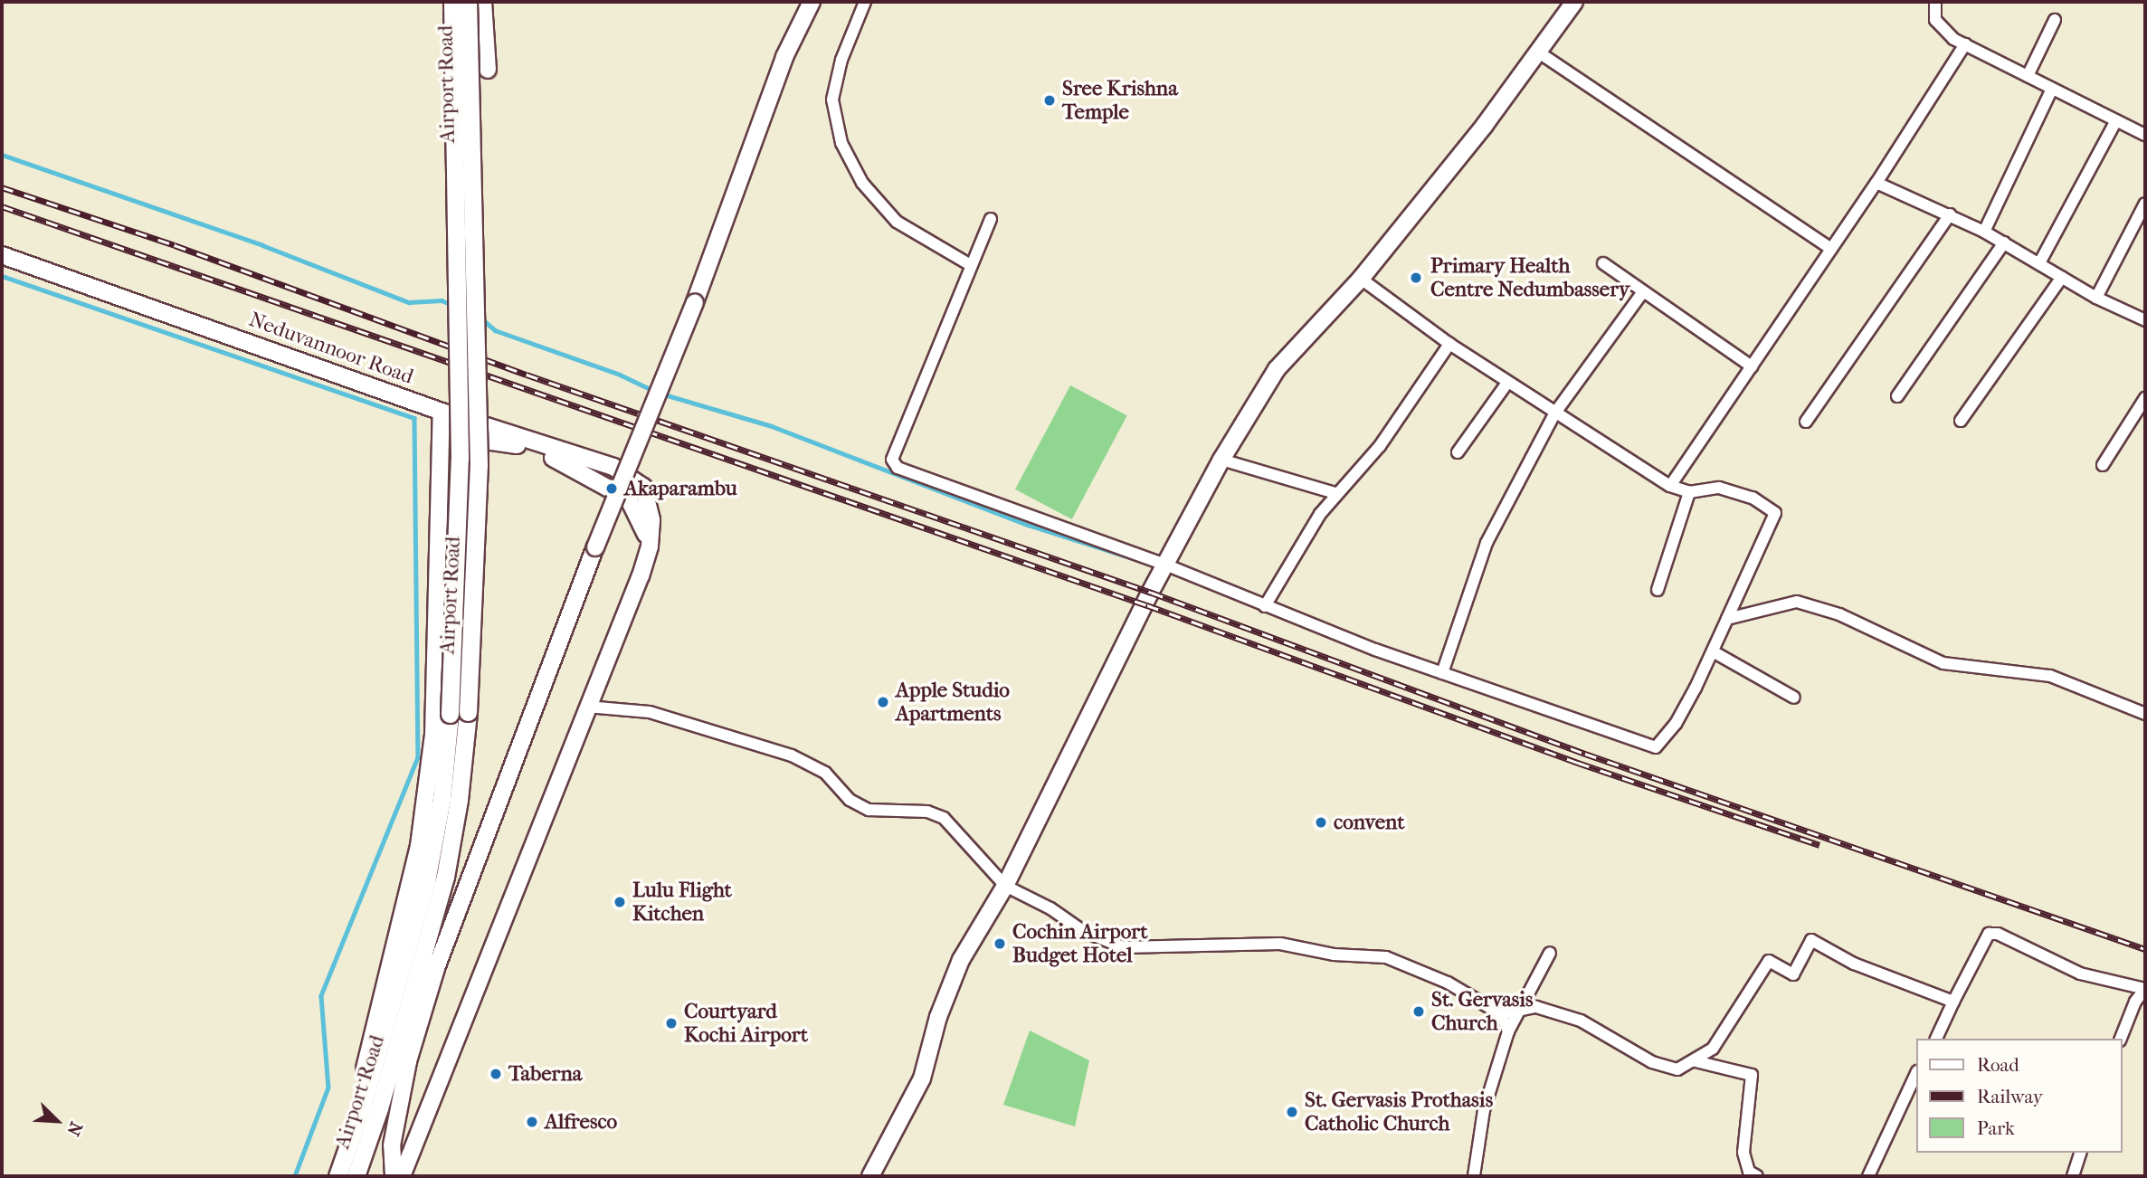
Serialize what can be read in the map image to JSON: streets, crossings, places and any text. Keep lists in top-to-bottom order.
{
  "streets": {
    "main road": ["Airport Road"],
    "street": ["Neduvannoor Road"]
  },
  "places": [
    "Sree Krishna Temple",
    "Primary Health Centre Nedumbassery",
    "Akaparambu",
    "Apple Studio Apartments",
    "convent",
    "Lulu Flight Kitchen",
    "Cochin Airport Budget Hotel",
    "St. Gervasis Church",
    "Courtyard Kochi Airport",
    "Taberna",
    "St. Gervasis Prothasis Catholic Church",
    "Alfresco"
  ],
  "legend": ["Road", "Railway", "Park"],
  "north": "bottom right"
}
